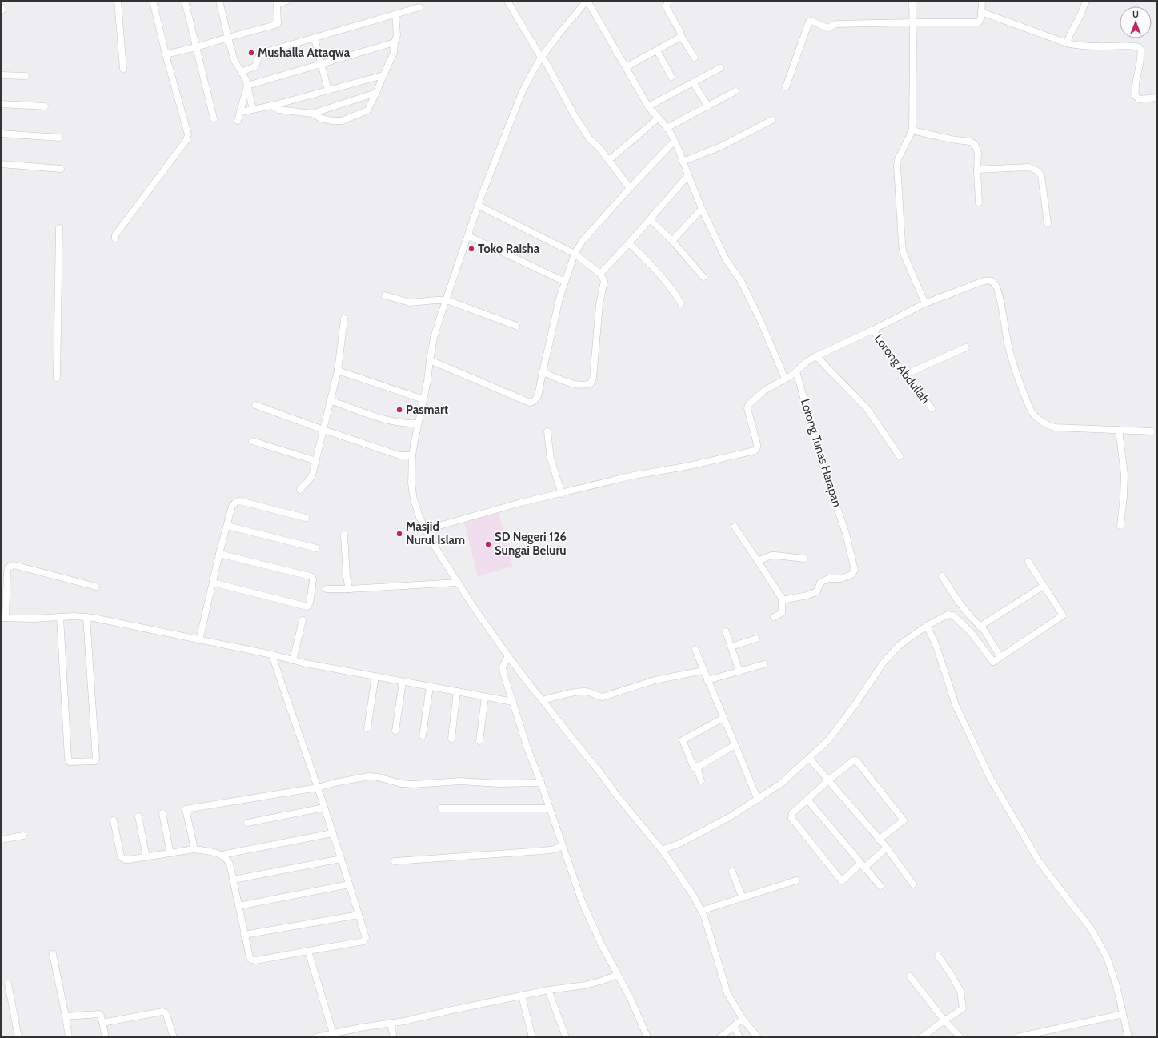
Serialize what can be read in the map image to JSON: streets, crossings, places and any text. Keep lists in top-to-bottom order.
{
  "streets": {
    "street": ["Lorong Abdullah", "Lorong Tunas Harapan"]
  },
  "places": [
    "Mushalla Attaqwa",
    "Toko Raisha",
    "Pasmart",
    "Masjid Nurul Islam",
    "SD Negeri 126 Sungai Beluru"
  ],
  "north": "top"
}
